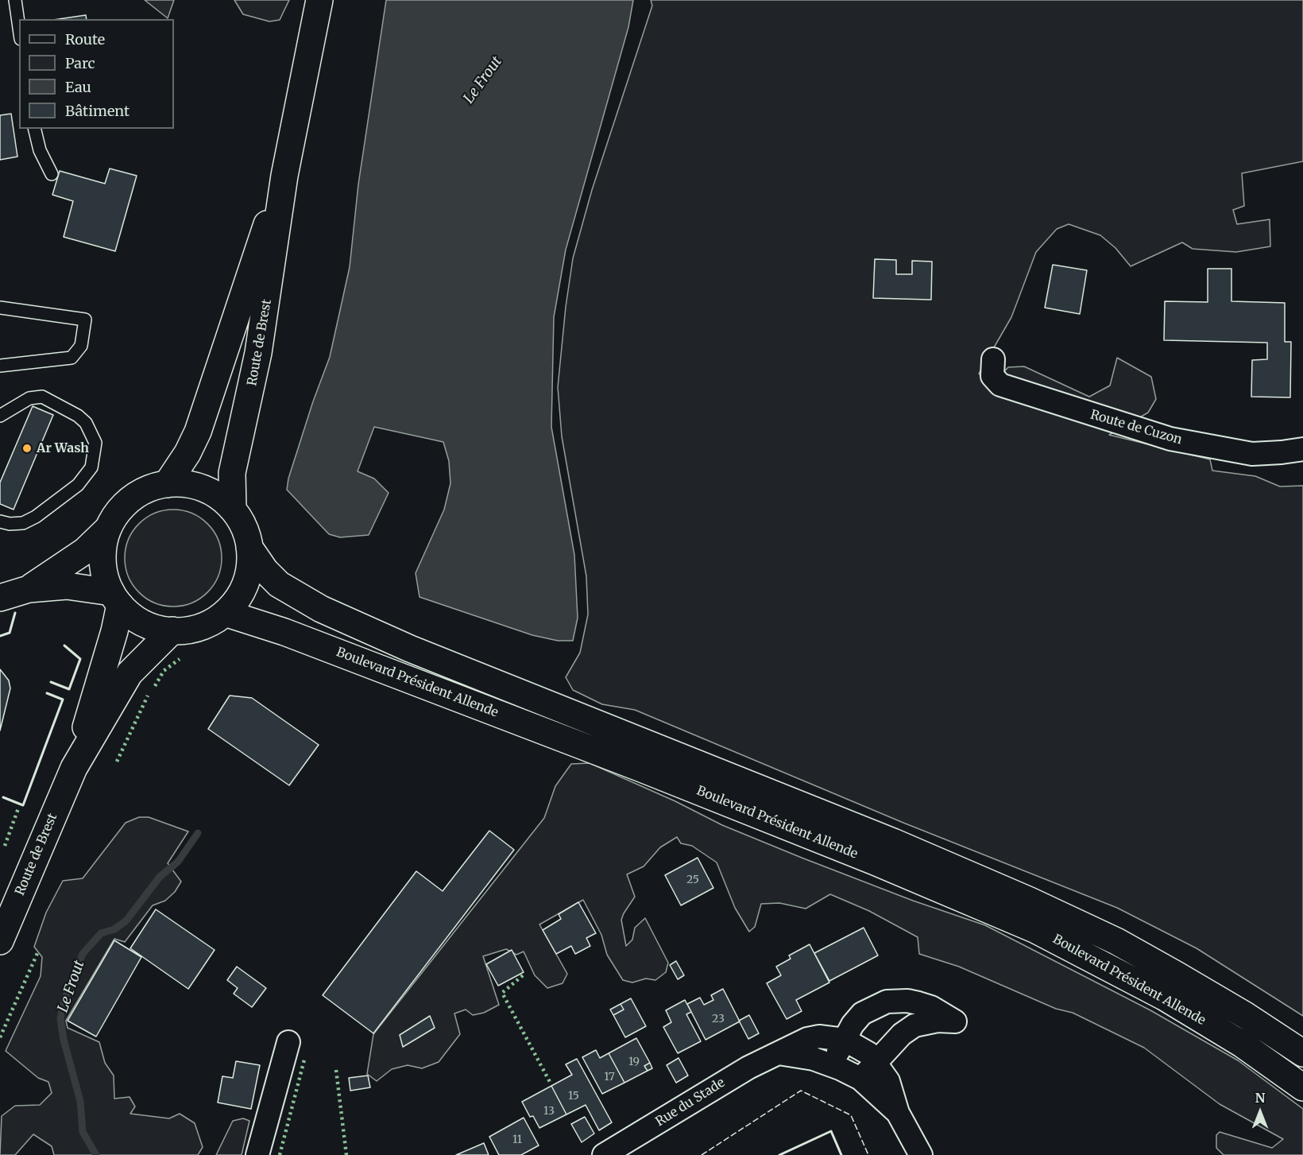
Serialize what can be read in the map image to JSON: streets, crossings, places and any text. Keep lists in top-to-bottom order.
{
  "streets": {
    "main road": ["Route de Brest", "Boulevard Président Allende"],
    "street": ["Route de Cuzon", "Rue du Stade"]
  },
  "crossings": [
    ["Route de Brest", "Boulevard Président Allende"]
  ],
  "water": ["Le Frout"],
  "places": ["Ar Wash"],
  "house_numbers": [
    "25",
    "23",
    "19",
    "17",
    "15",
    "13",
    "11"
  ],
  "legend": [
    "Route",
    "Parc",
    "Eau",
    "Bâtiment"
  ],
  "north": "top"
}
